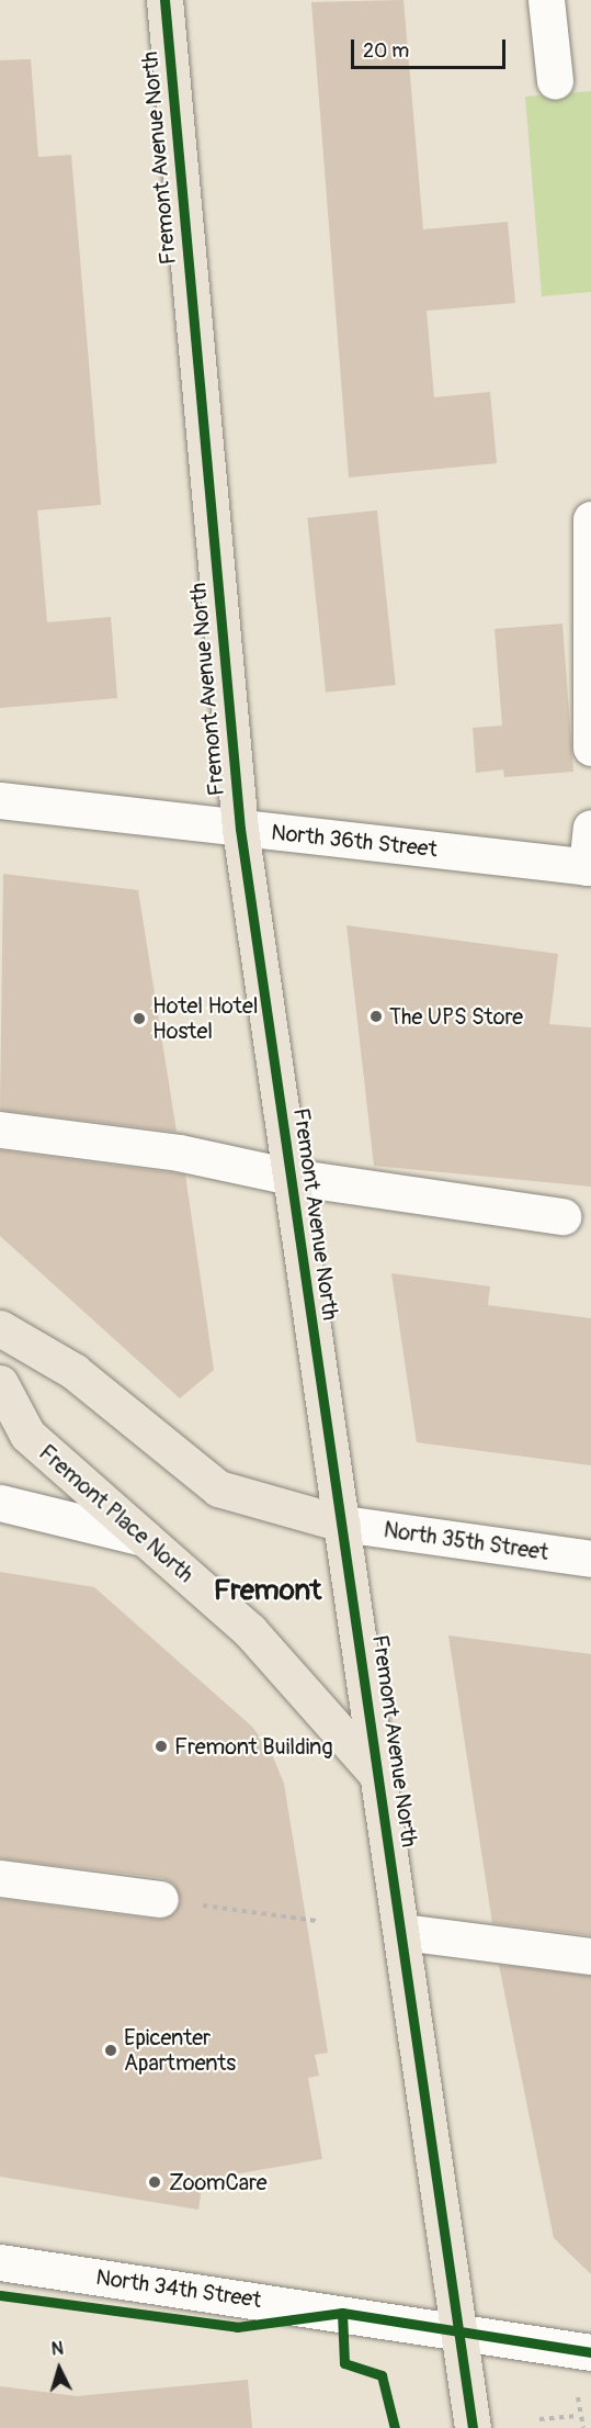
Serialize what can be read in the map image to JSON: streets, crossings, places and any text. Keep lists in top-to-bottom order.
{
  "streets": {
    "main road": ["Fremont Avenue North", "Fremont Place North"],
    "street": ["North 36th Street", "North 35th Street", "North 34th Street"]
  },
  "crossings": [
    ["Fremont Avenue North", "North 36th Street"],
    ["Fremont Avenue North", "Fremont Place North"],
    ["Fremont Avenue North", "North 35th Street"],
    ["Fremont Avenue North", "North 34th Street"]
  ],
  "districts": ["Fremont"],
  "places": [
    "The UPS Store",
    "Hotel Hotel Hostel",
    "Fremont Building",
    "Epicenter Apartments",
    "ZoomCare"
  ],
  "scale_bar": "20 m",
  "north": "top"
}
